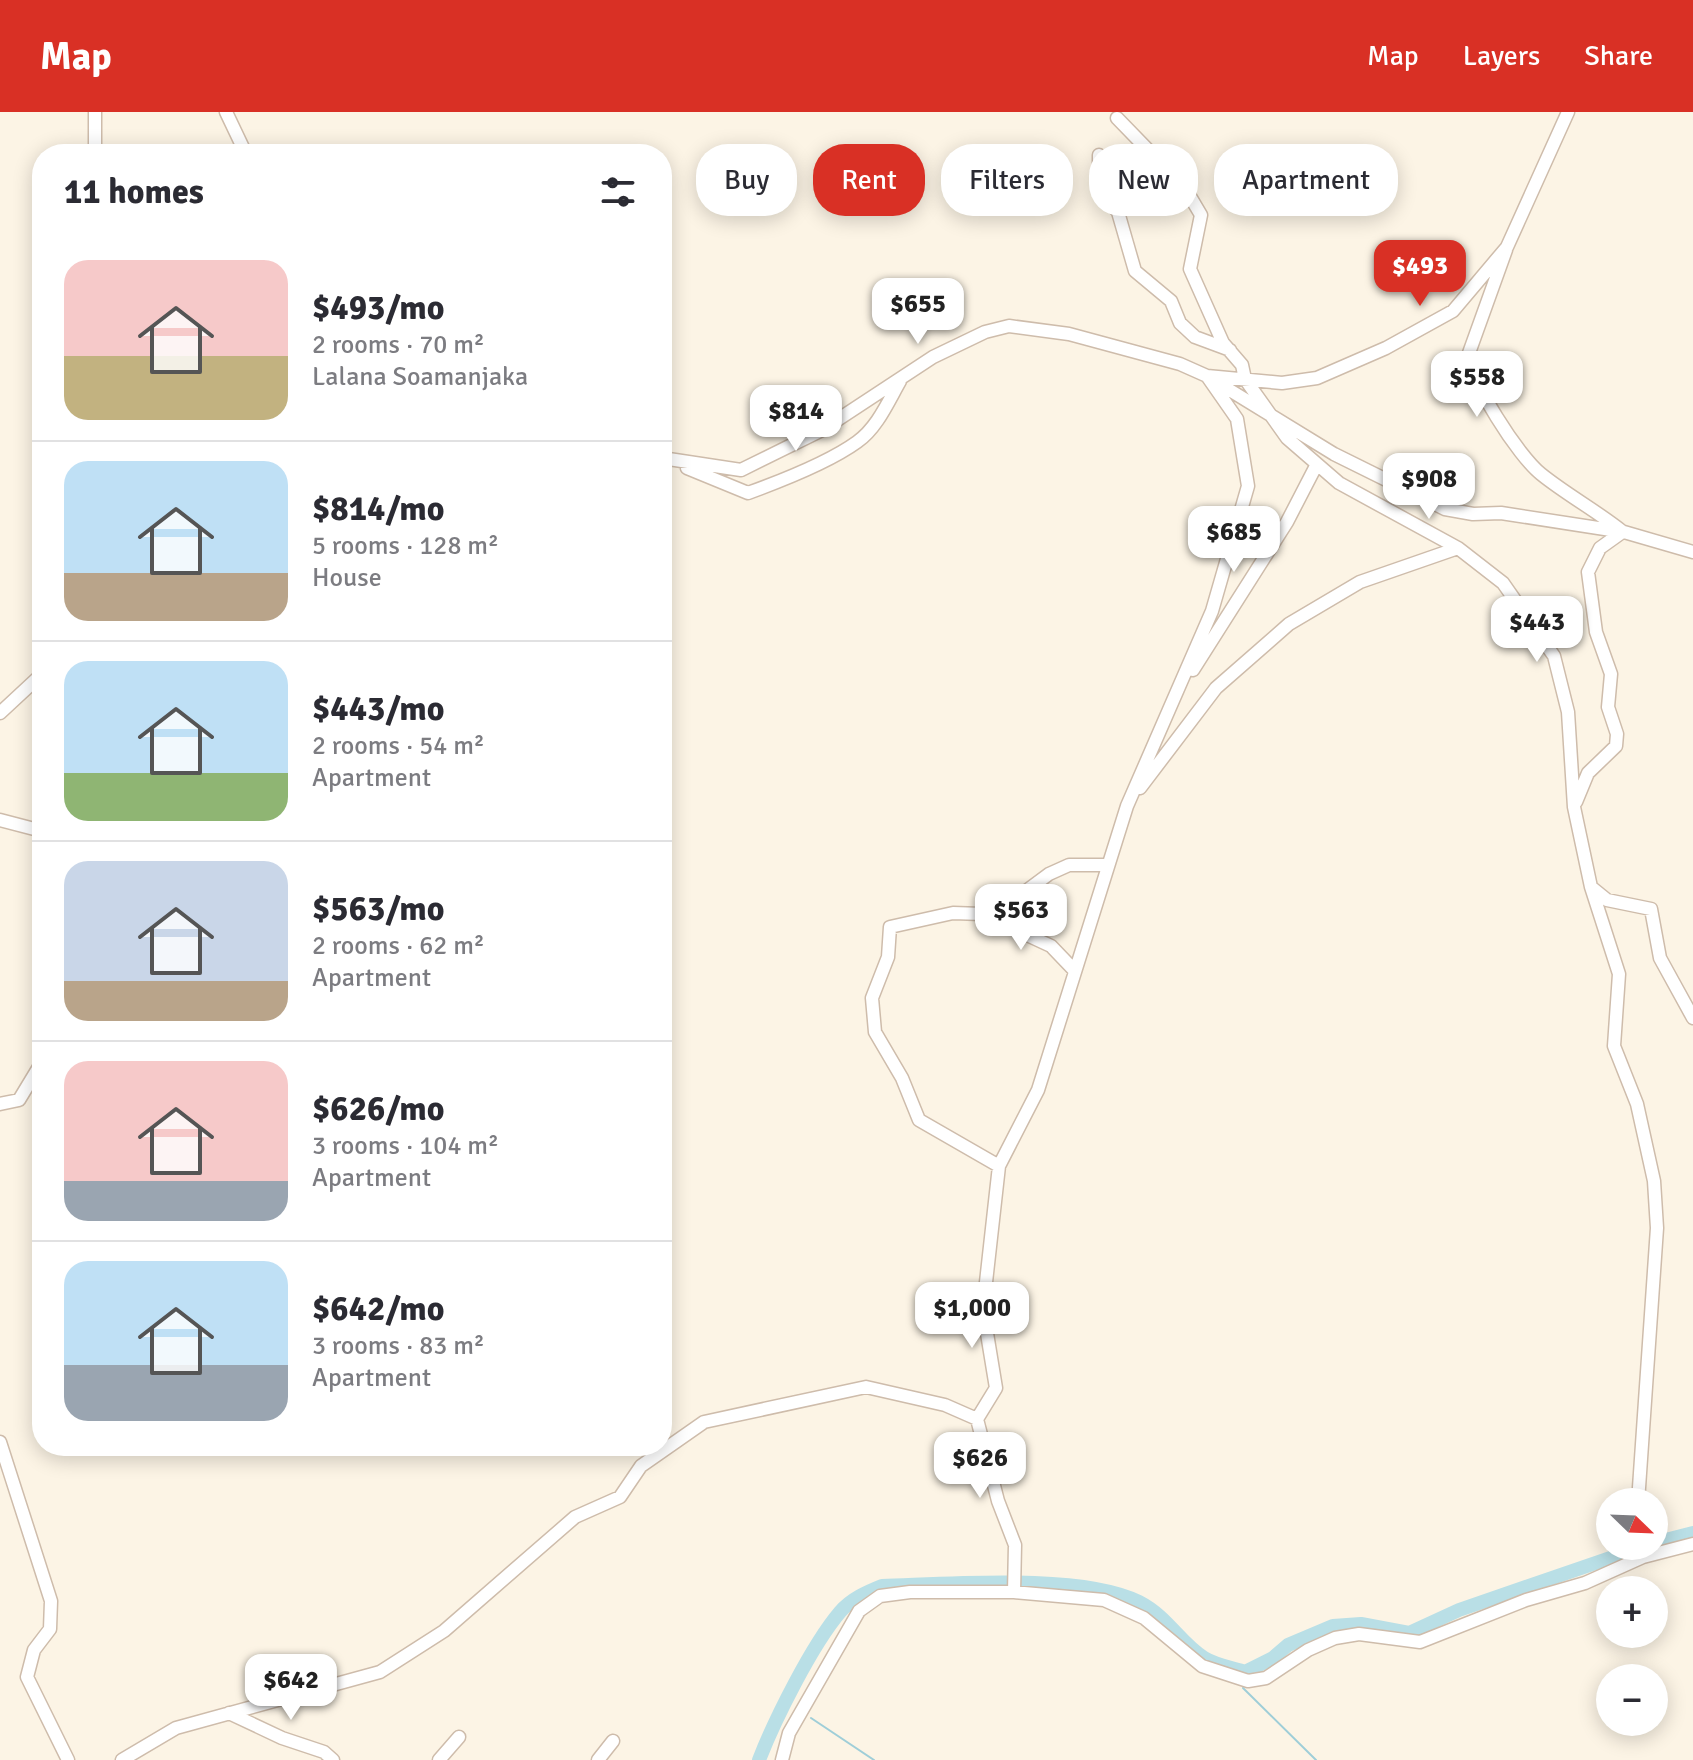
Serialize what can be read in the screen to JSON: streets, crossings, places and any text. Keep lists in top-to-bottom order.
{
  "north": "bottom right",
  "page": {
    "header": "Map",
    "nav": ["Map", "Layers", "Share"],
    "chip": [
      "Buy",
      "Rent",
      "Filters",
      "New",
      "Apartment"
    ],
    "heading": "11 homes",
    "price": [
      "$493",
      "$655",
      "$558",
      "$814",
      "$908",
      "$685",
      "$443",
      "$563",
      "$1,000",
      "$626",
      "$642"
    ],
    "list": [
      {
        "name": "$493/mo",
        "note": "2 rooms · 70 m² · Lalana Soamanjaka"
      },
      {
        "name": "$814/mo",
        "note": "5 rooms · 128 m² · House"
      },
      {
        "name": "$443/mo",
        "note": "2 rooms · 54 m² · Apartment"
      },
      {
        "name": "$563/mo",
        "note": "2 rooms · 62 m² · Apartment"
      },
      {
        "name": "$626/mo",
        "note": "3 rooms · 104 m² · Apartment"
      },
      {
        "name": "$642/mo",
        "note": "3 rooms · 83 m² · Apartment"
      }
    ],
    "map_buttons": ["+", "−"]
  }
}
